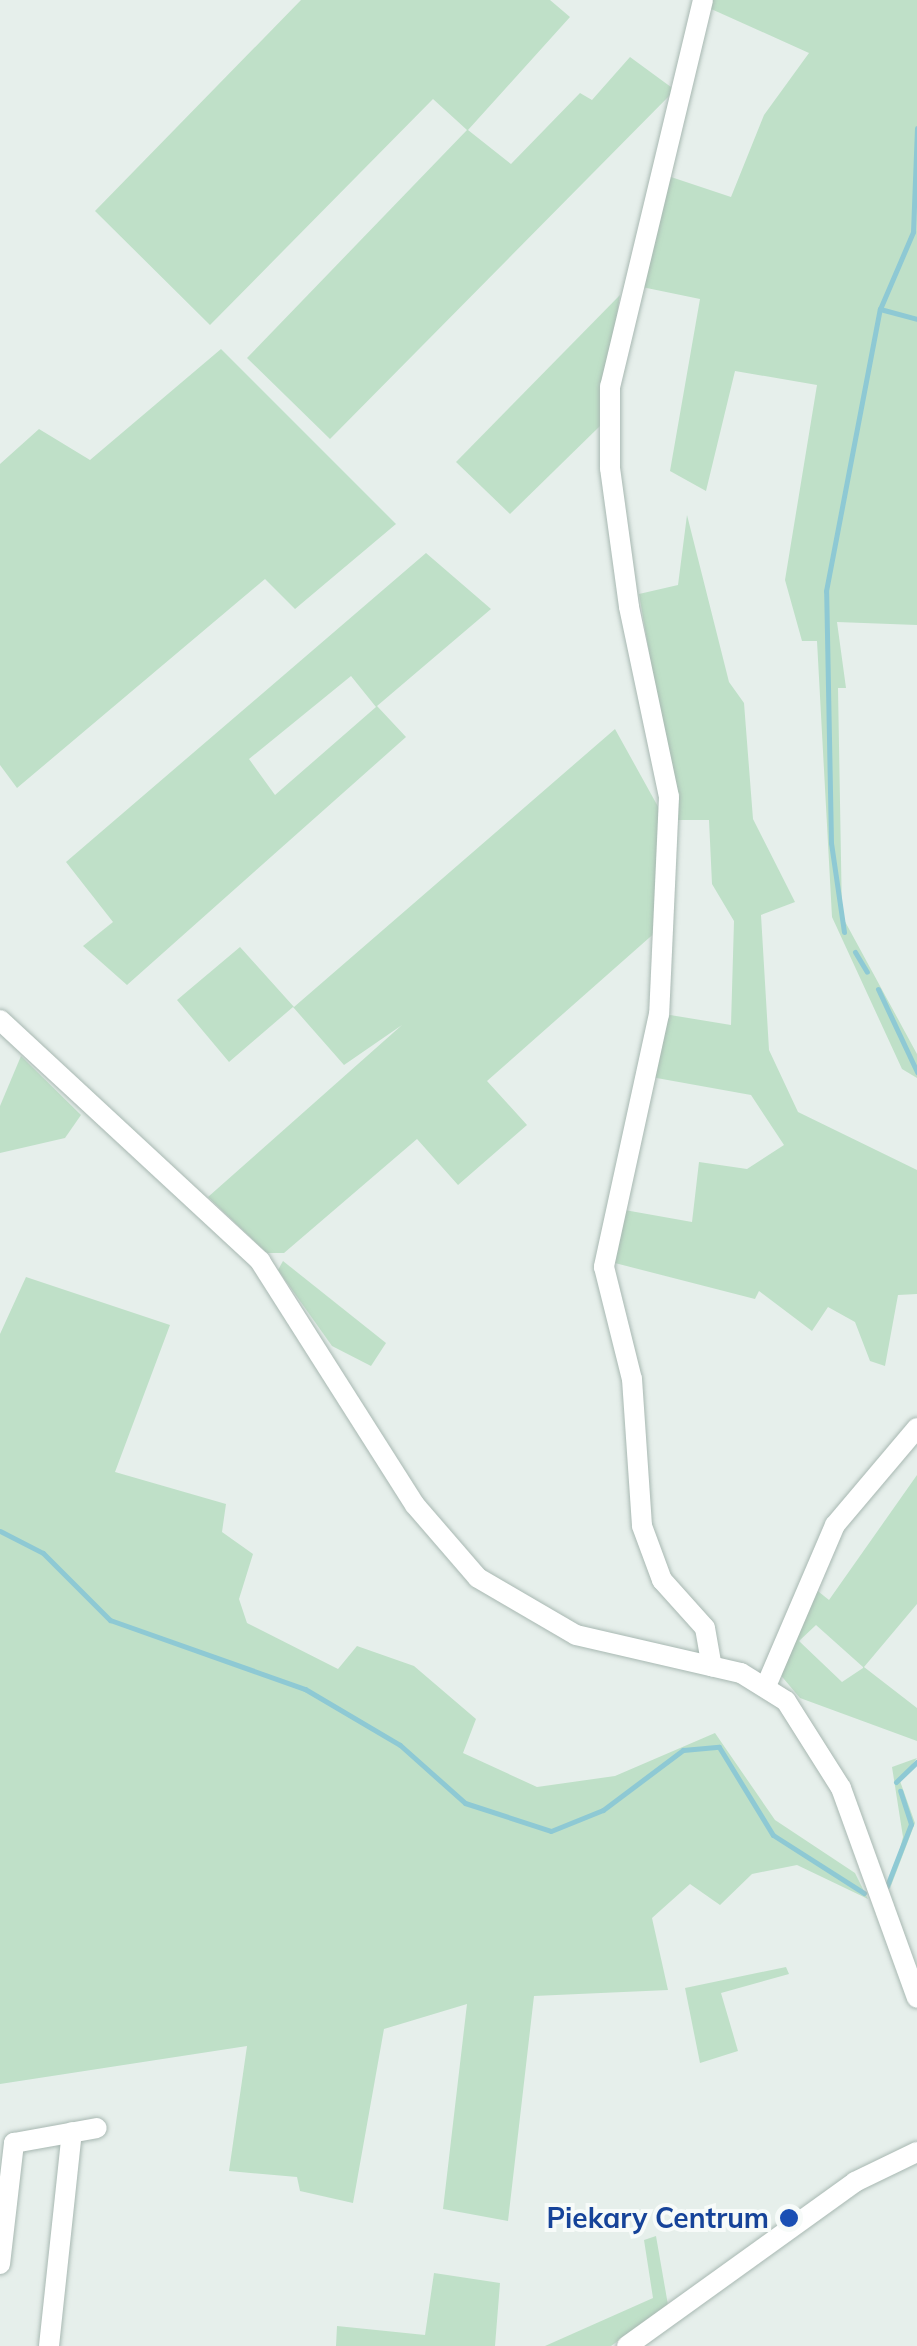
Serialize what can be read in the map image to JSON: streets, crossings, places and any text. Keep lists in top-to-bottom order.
{
  "places": ["Piekary Centrum"]
}
